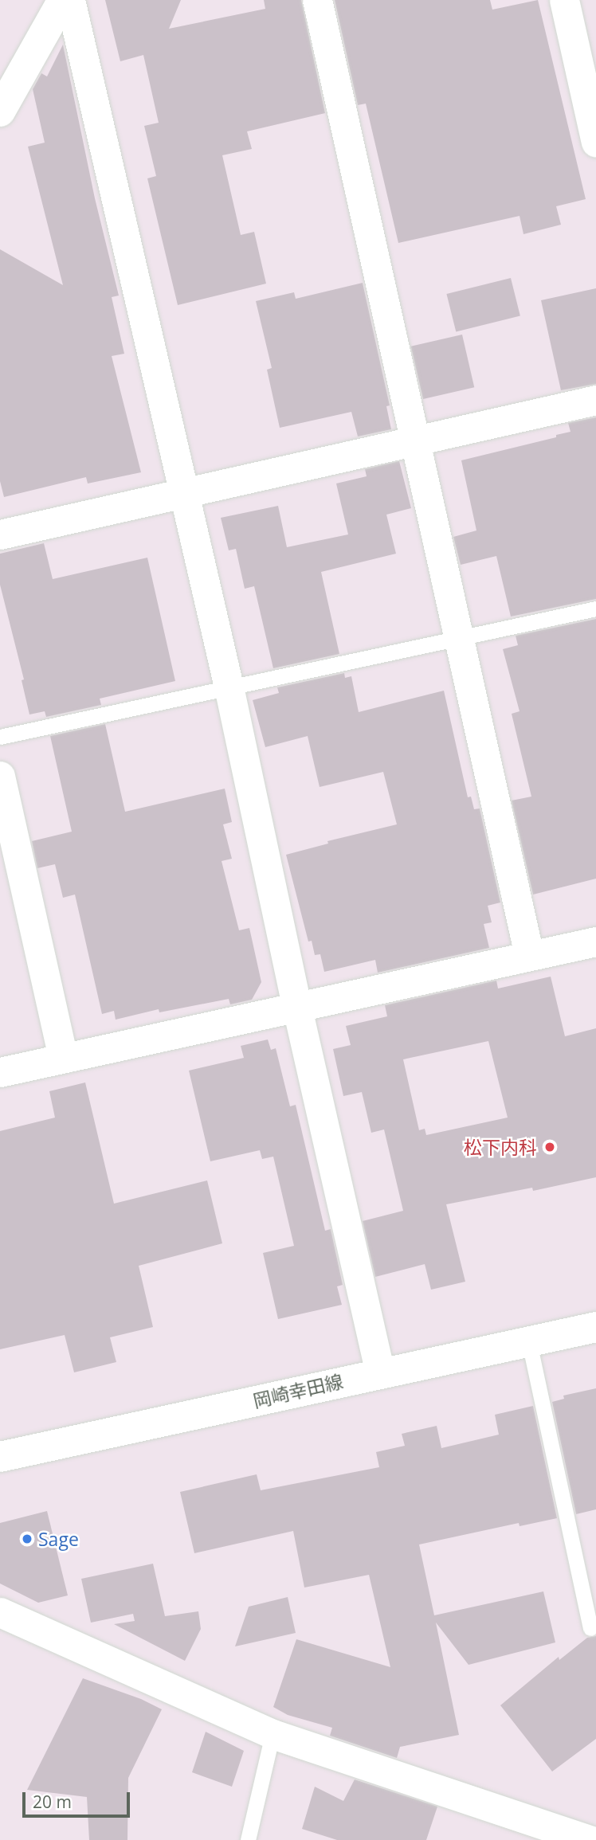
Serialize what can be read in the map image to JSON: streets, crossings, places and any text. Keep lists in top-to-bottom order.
{
  "streets": {
    "main road": ["岡崎幸田線"]
  },
  "places": ["松下内科", "Sage"],
  "scale_bar": "20 m"
}
